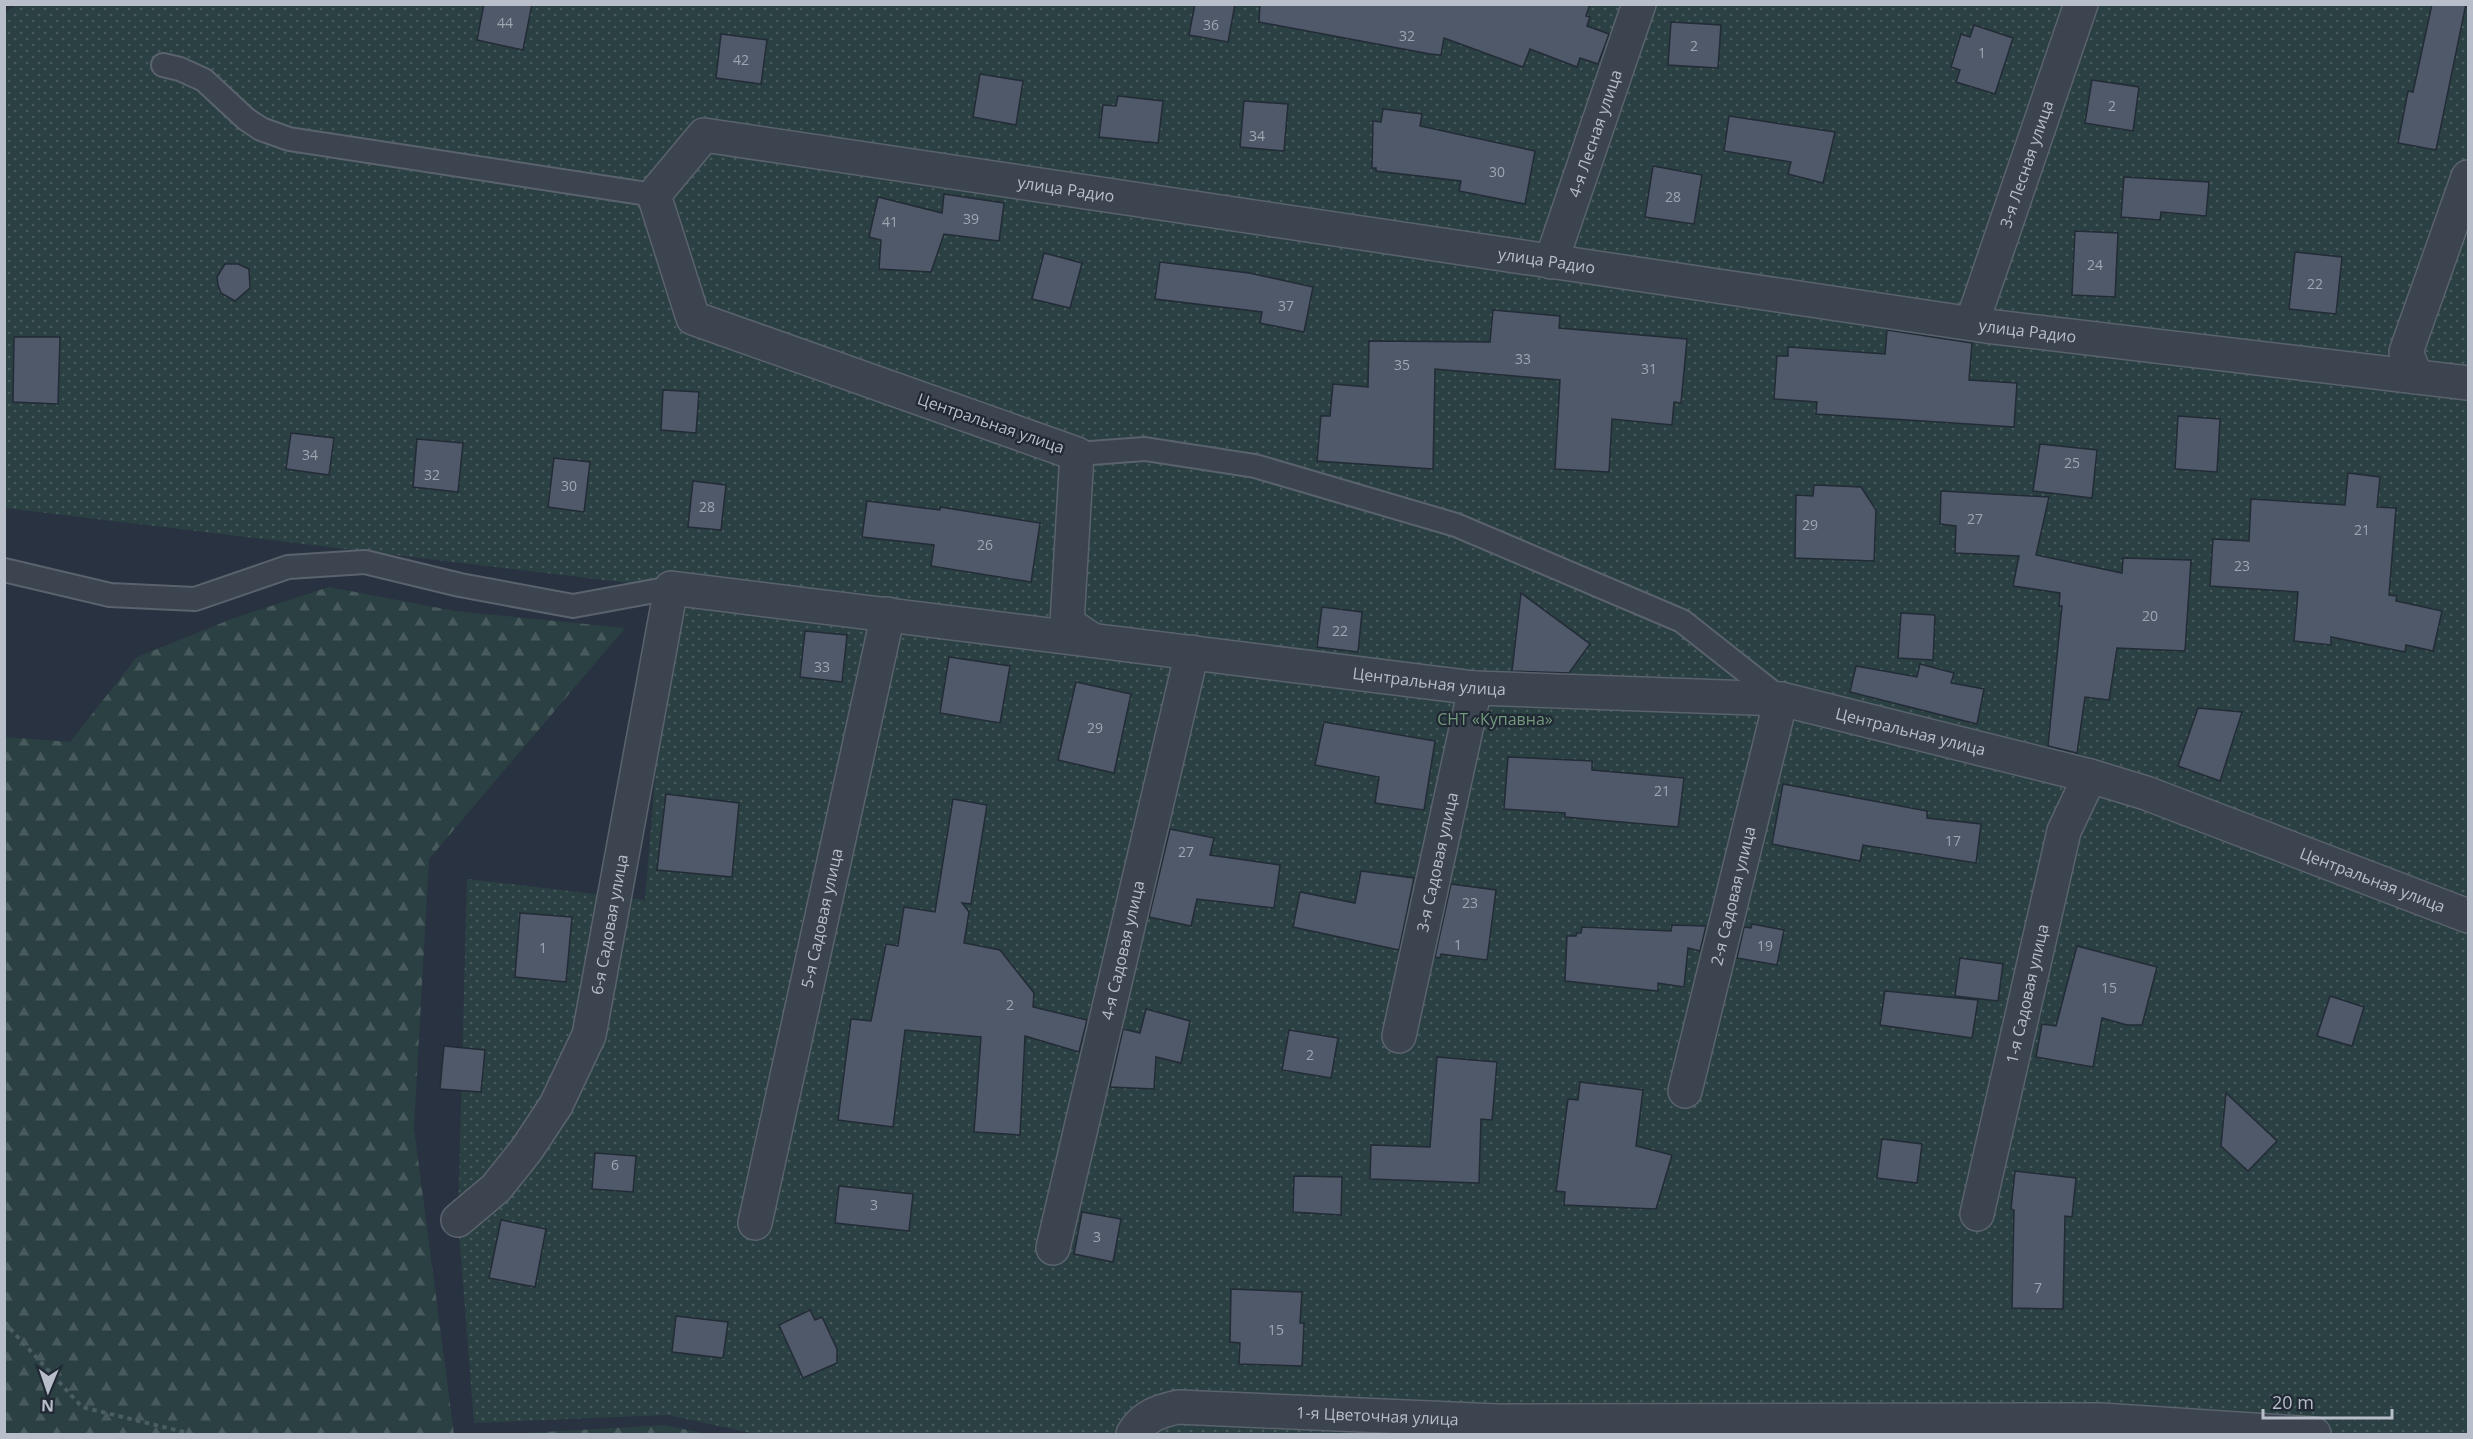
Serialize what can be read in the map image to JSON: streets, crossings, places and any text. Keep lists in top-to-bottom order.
{
  "streets": {
    "street": [
      "4-я Лесная улица",
      "3-я Лесная улица",
      "улица Радио",
      "Центральная улица",
      "3-я Садовая улица",
      "2-я Садовая улица",
      "5-я Садовая улица",
      "6-я Садовая улица",
      "4-я Садовая улица",
      "1-я Садовая улица",
      "1-я Цветочная улица"
    ]
  },
  "crossings": [
    ["4-я Лесная улица", "улица Радио"],
    ["3-я Лесная улица", "улица Радио"],
    ["улица Радио", "Центральная улица"],
    ["Центральная улица", "3-я Садовая улица"],
    ["Центральная улица", "2-я Садовая улица"],
    ["Центральная улица", "4-я Садовая улица"],
    ["Центральная улица", "1-я Садовая улица"]
  ],
  "parks": ["СНТ «Купавна»"],
  "house_numbers": [
    "44",
    "36",
    "32",
    "2",
    "1",
    "42",
    "2",
    "34",
    "30",
    "28",
    "39",
    "41",
    "24",
    "22",
    "37",
    "33",
    "35",
    "31",
    "34",
    "25",
    "32",
    "30",
    "28",
    "27",
    "29",
    "21",
    "26",
    "23",
    "20",
    "22",
    "33",
    "29",
    "21",
    "17",
    "27",
    "23",
    "1",
    "19",
    "1",
    "15",
    "2",
    "2",
    "6",
    "3",
    "3",
    "7",
    "15"
  ],
  "scale_bar": "20 m",
  "north": "bottom"
}
